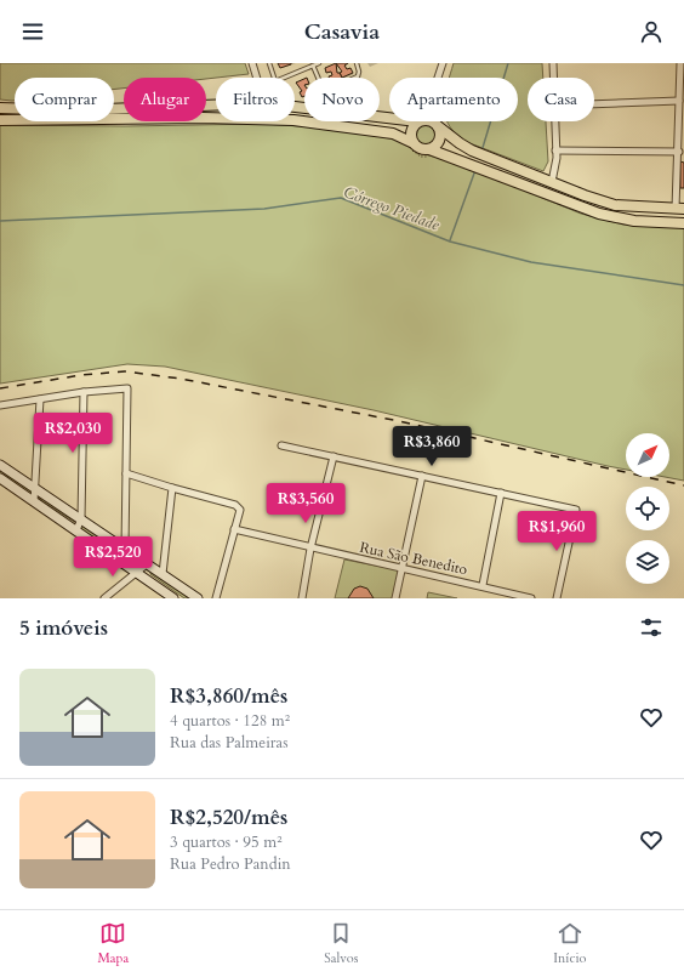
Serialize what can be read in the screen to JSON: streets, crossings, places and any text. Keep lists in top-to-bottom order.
{
  "streets": {
    "street": ["Rua São Benedito"]
  },
  "water": ["Córrego Piedade"],
  "north": "top right",
  "page": {
    "header": "Casavia",
    "chip": [
      "Comprar",
      "Alugar",
      "Filtros",
      "Novo",
      "Apartamento",
      "Casa"
    ],
    "price": [
      "R$2,030",
      "R$3,860",
      "R$3,560",
      "R$1,960",
      "R$2,520"
    ],
    "heading": "5 imóveis",
    "list": [
      {
        "name": "R$3,860/mês",
        "note": "4 quartos · 128 m² · Rua das Palmeiras"
      },
      {
        "name": "R$2,520/mês",
        "note": "3 quartos · 95 m² · Rua Pedro Pandin"
      }
    ],
    "tabs": ["Mapa", "Salvos", "Início"]
  }
}
